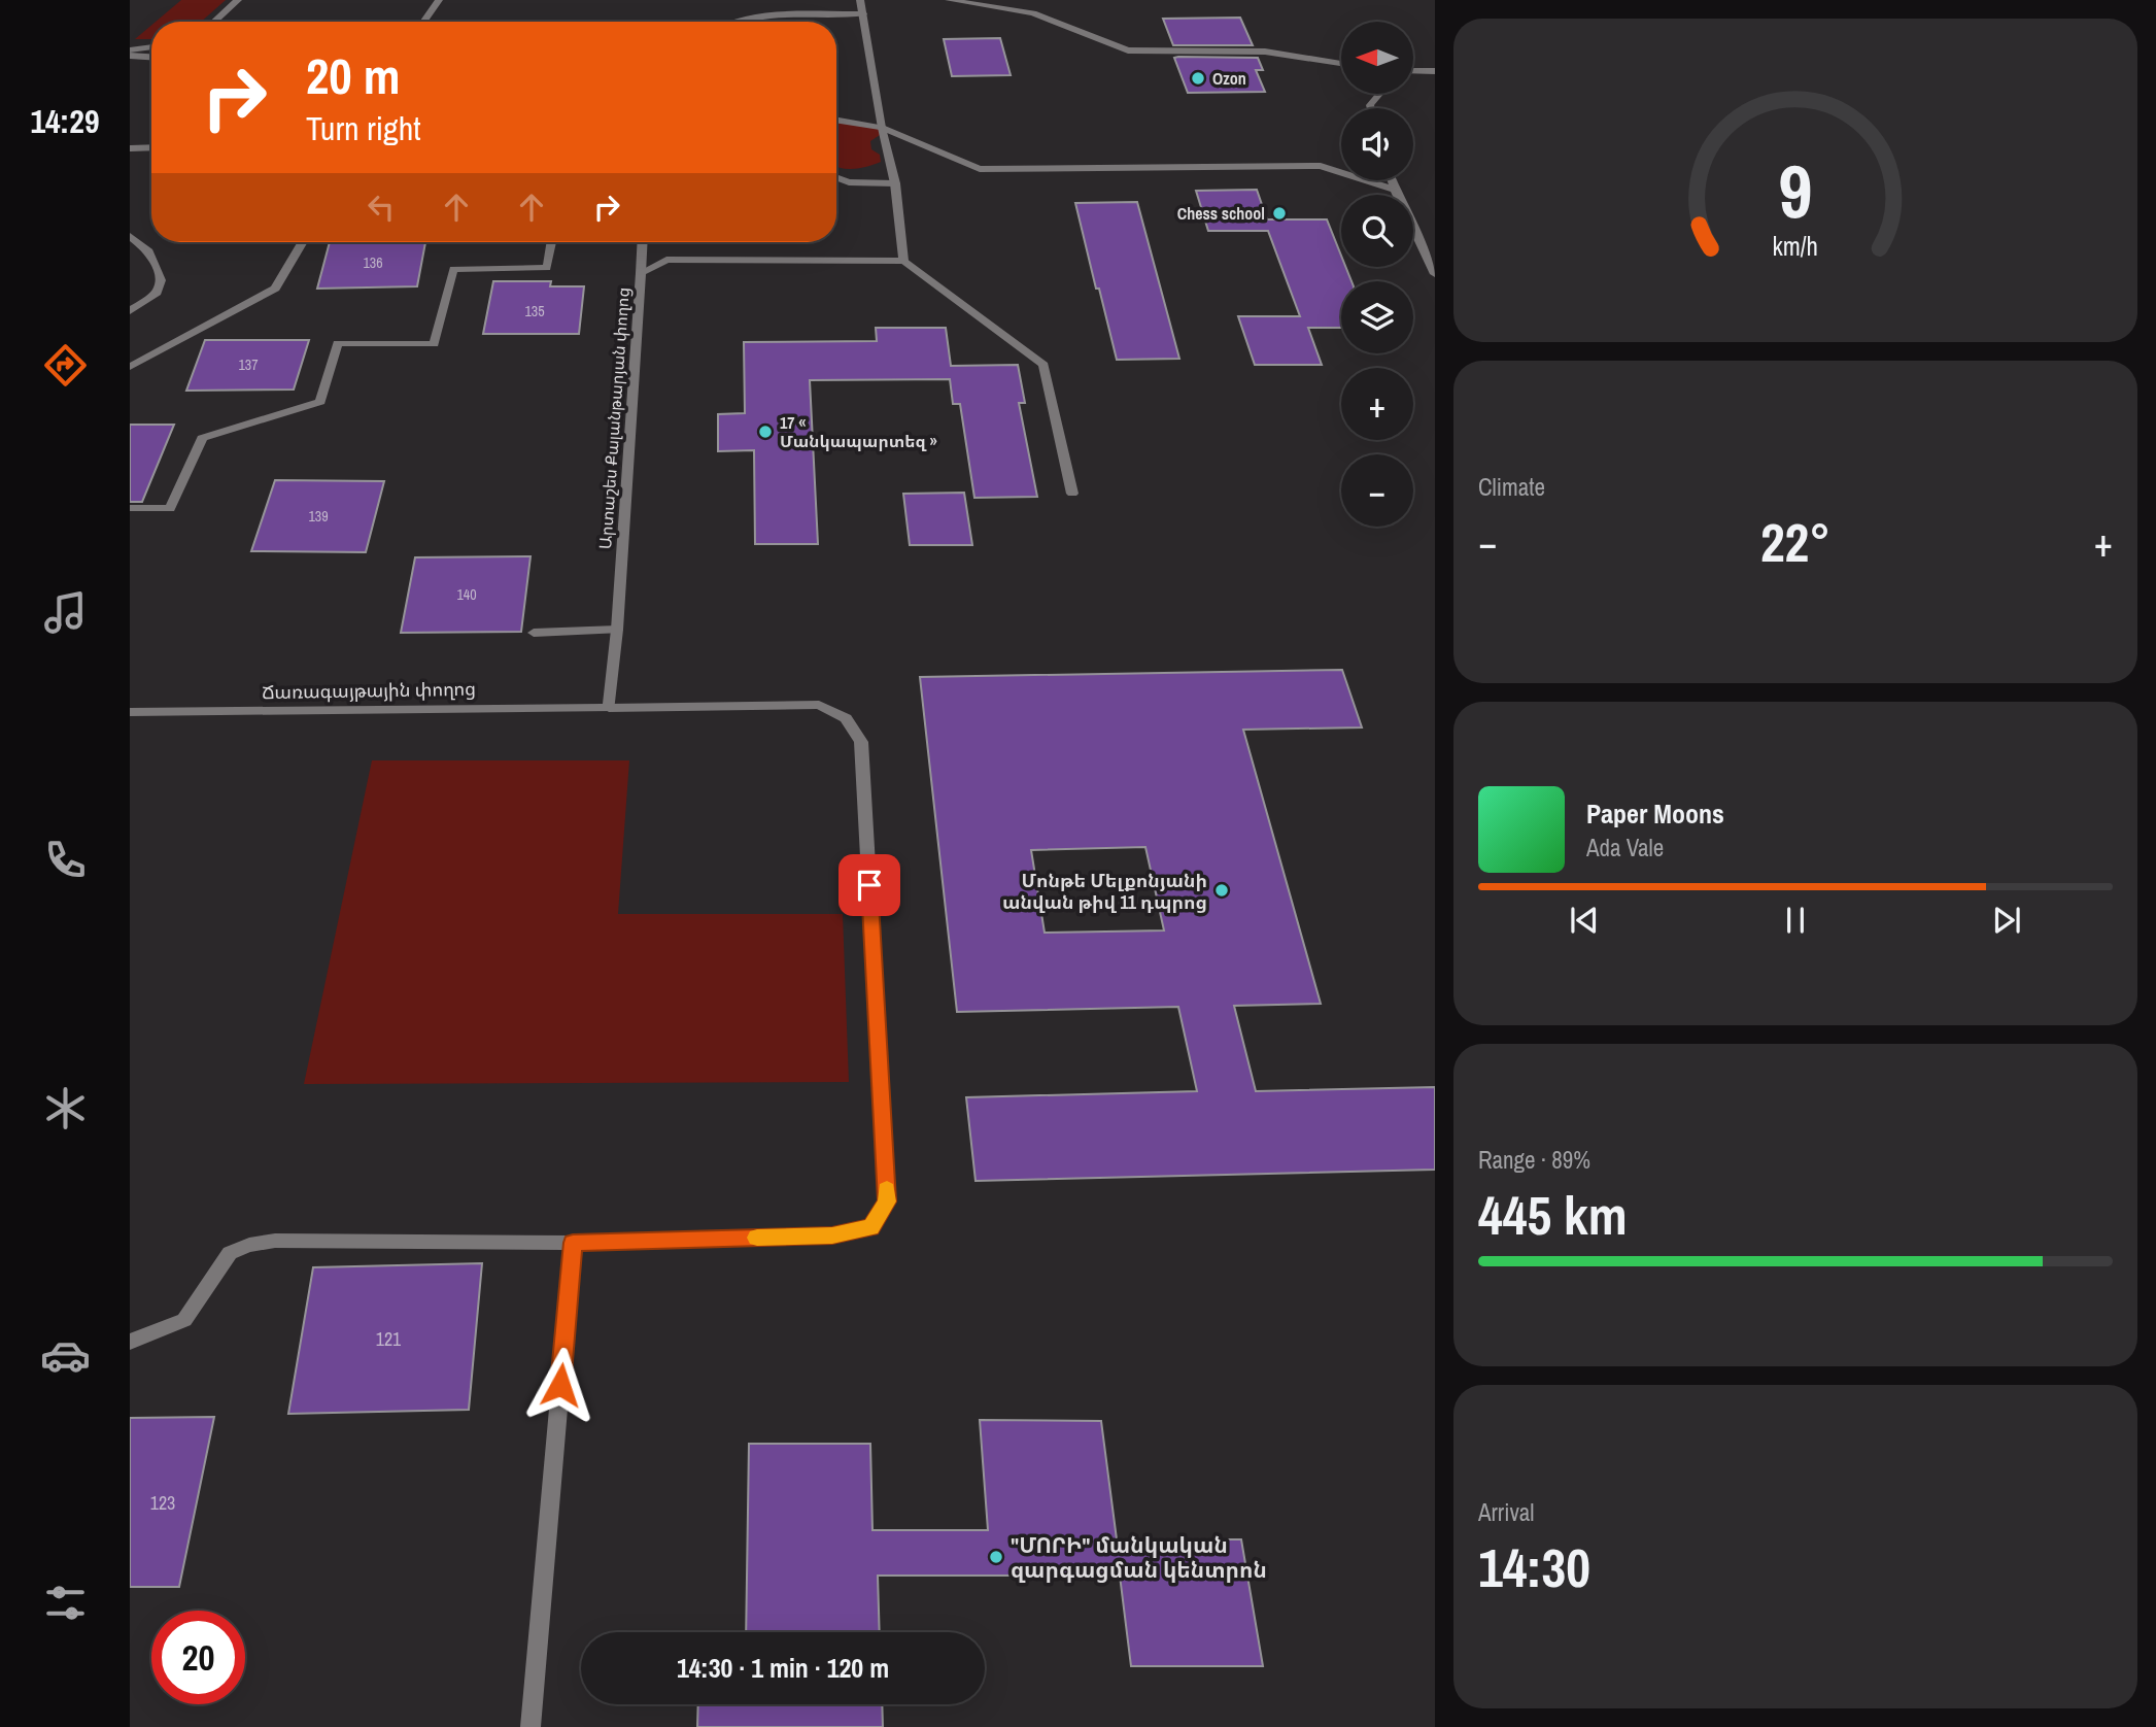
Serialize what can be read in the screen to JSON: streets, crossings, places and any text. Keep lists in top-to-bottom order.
{
  "streets": {
    "street": ["Արտաշես Քալանթարյան փողոց", "Ճառագայթային փողոց"]
  },
  "crossings": [
    ["Արտաշես Քալանթարյան փողոց", "Ճառագայթային փողոց"]
  ],
  "places": [
    "Ozon",
    "Chess school",
    "17 « Մանկապարտեզ »",
    "Մոնթե Մելքոնյանի անվան թիվ 11 դպրոց",
    "\"ՄՈՐԻ\" մանկական զարգացման կենտրոն"
  ],
  "house_numbers": [
    "136",
    "135",
    "137",
    "139",
    "140",
    "121",
    "123"
  ],
  "north": "left",
  "page": {
    "tabs": "14:29",
    "map_buttons": ["+", "−"],
    "turn": ["20 m", "Turn right"],
    "tile": [
      "Climate",
      ["Range · 89%", "445 km"],
      ["Arrival", "14:30"]
    ],
    "heat": ["−", "22°", "+"],
    "song": ["Paper Moons", "Ada Vale"],
    "limit": "20",
    "trip": "14:30 · 1 min · 120 m",
    "gauge": ["9", "km/h"]
  }
}
